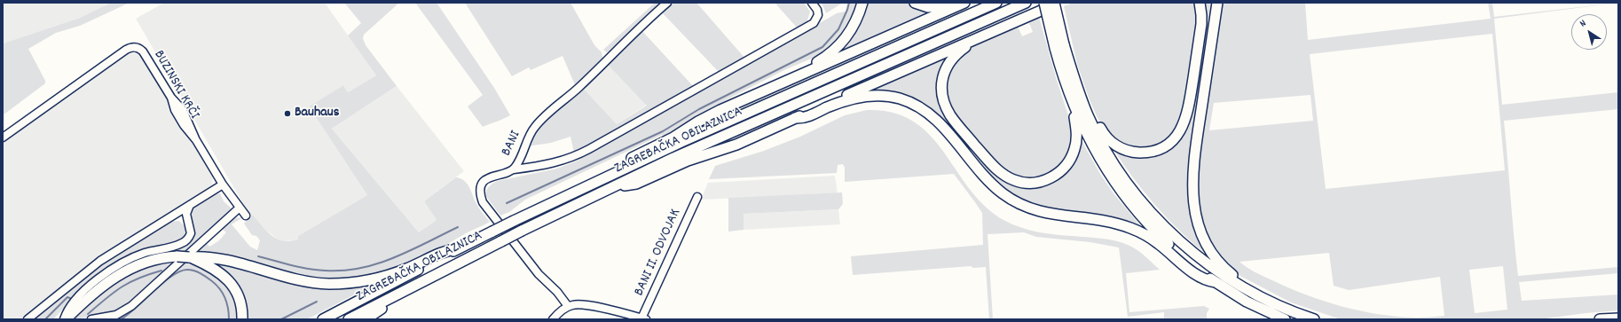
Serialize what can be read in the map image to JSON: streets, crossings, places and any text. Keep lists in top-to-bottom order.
{
  "streets": {
    "highway": ["ZAGREBAČKA OBILAZNICA"],
    "street": ["BUZINSKI KRČI", "BANI", "BANI II. ODVOJAK"]
  },
  "places": ["Bauhaus"],
  "north": "top left"
}
